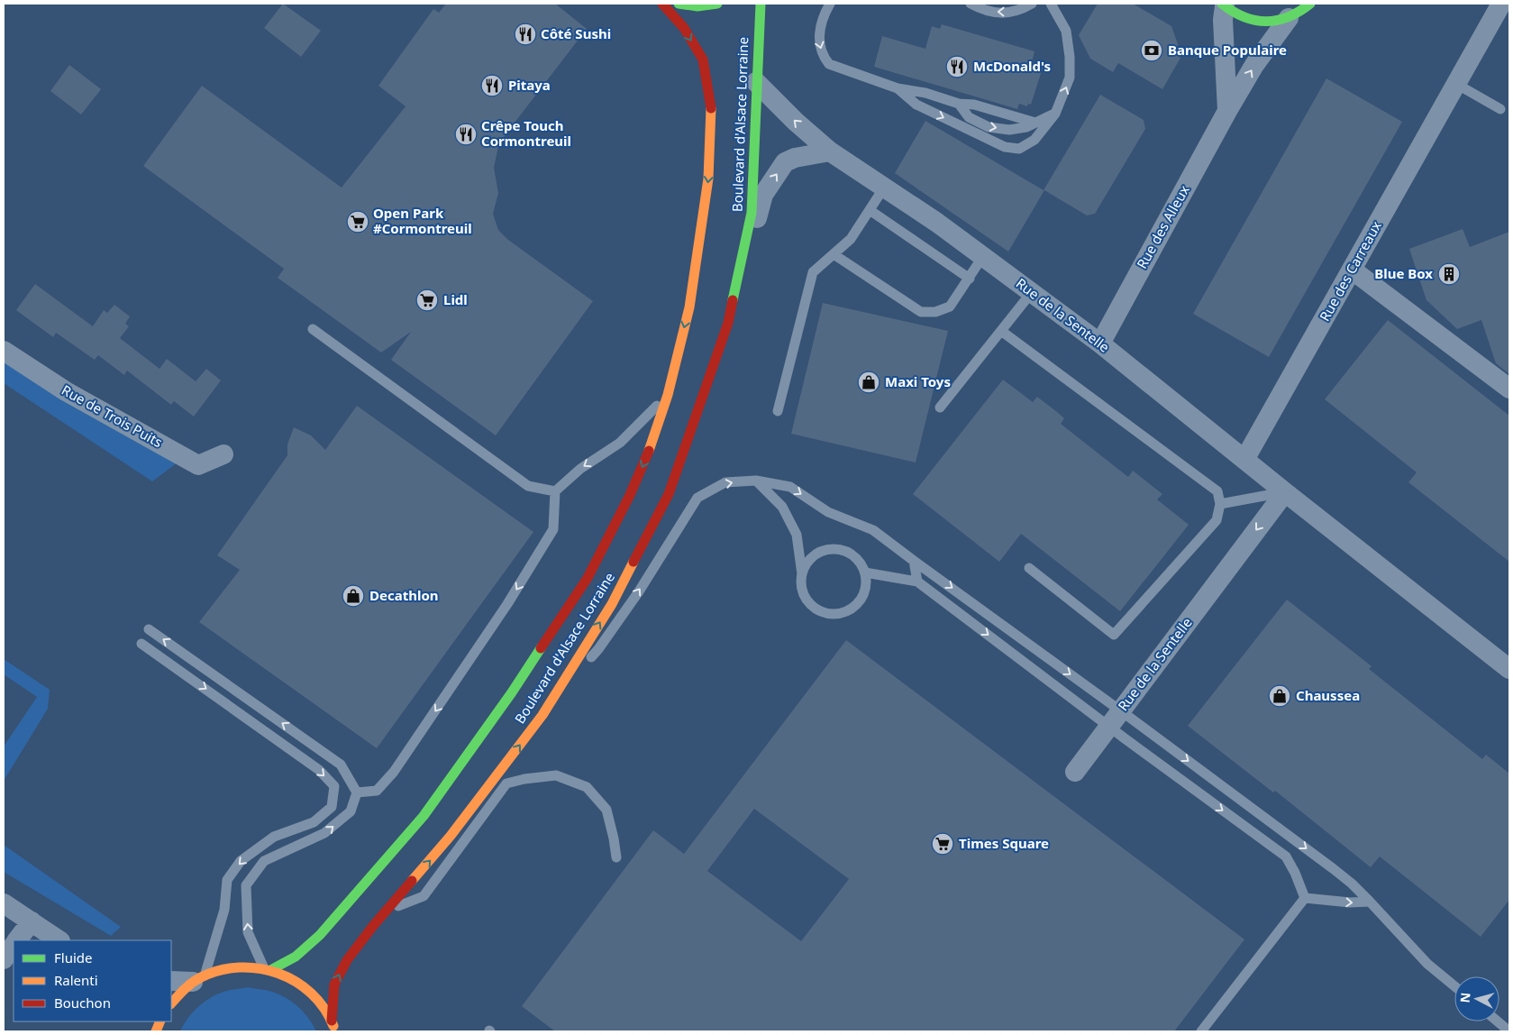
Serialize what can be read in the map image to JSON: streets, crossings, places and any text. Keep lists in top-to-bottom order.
{
  "streets": {
    "main road": ["Boulevard d'Alsace Lorraine"],
    "street": [
      "Rue des Alleux",
      "Rue des Carreaux",
      "Rue de la Sentelle",
      "Rue de Trois Puits"
    ]
  },
  "crossings": [
    ["Boulevard d'Alsace Lorraine", "Rue de la Sentelle"],
    ["Rue des Alleux", "Rue de la Sentelle"],
    ["Rue des Carreaux", "Rue de la Sentelle"]
  ],
  "places": {
    "restaurant": [
      "Côté Sushi",
      "McDonald's",
      "Pitaya",
      "Crêpe Touch Cormontreuil"
    ],
    "bank": ["Banque Populaire"],
    "supermarket": ["Open Park #Cormontreuil", "Lidl", "Times Square"],
    "building": ["Blue Box"],
    "shop": ["Maxi Toys", "Decathlon", "Chaussea"]
  },
  "legend": ["Fluide", "Ralenti", "Bouchon"],
  "north": "left"
}
